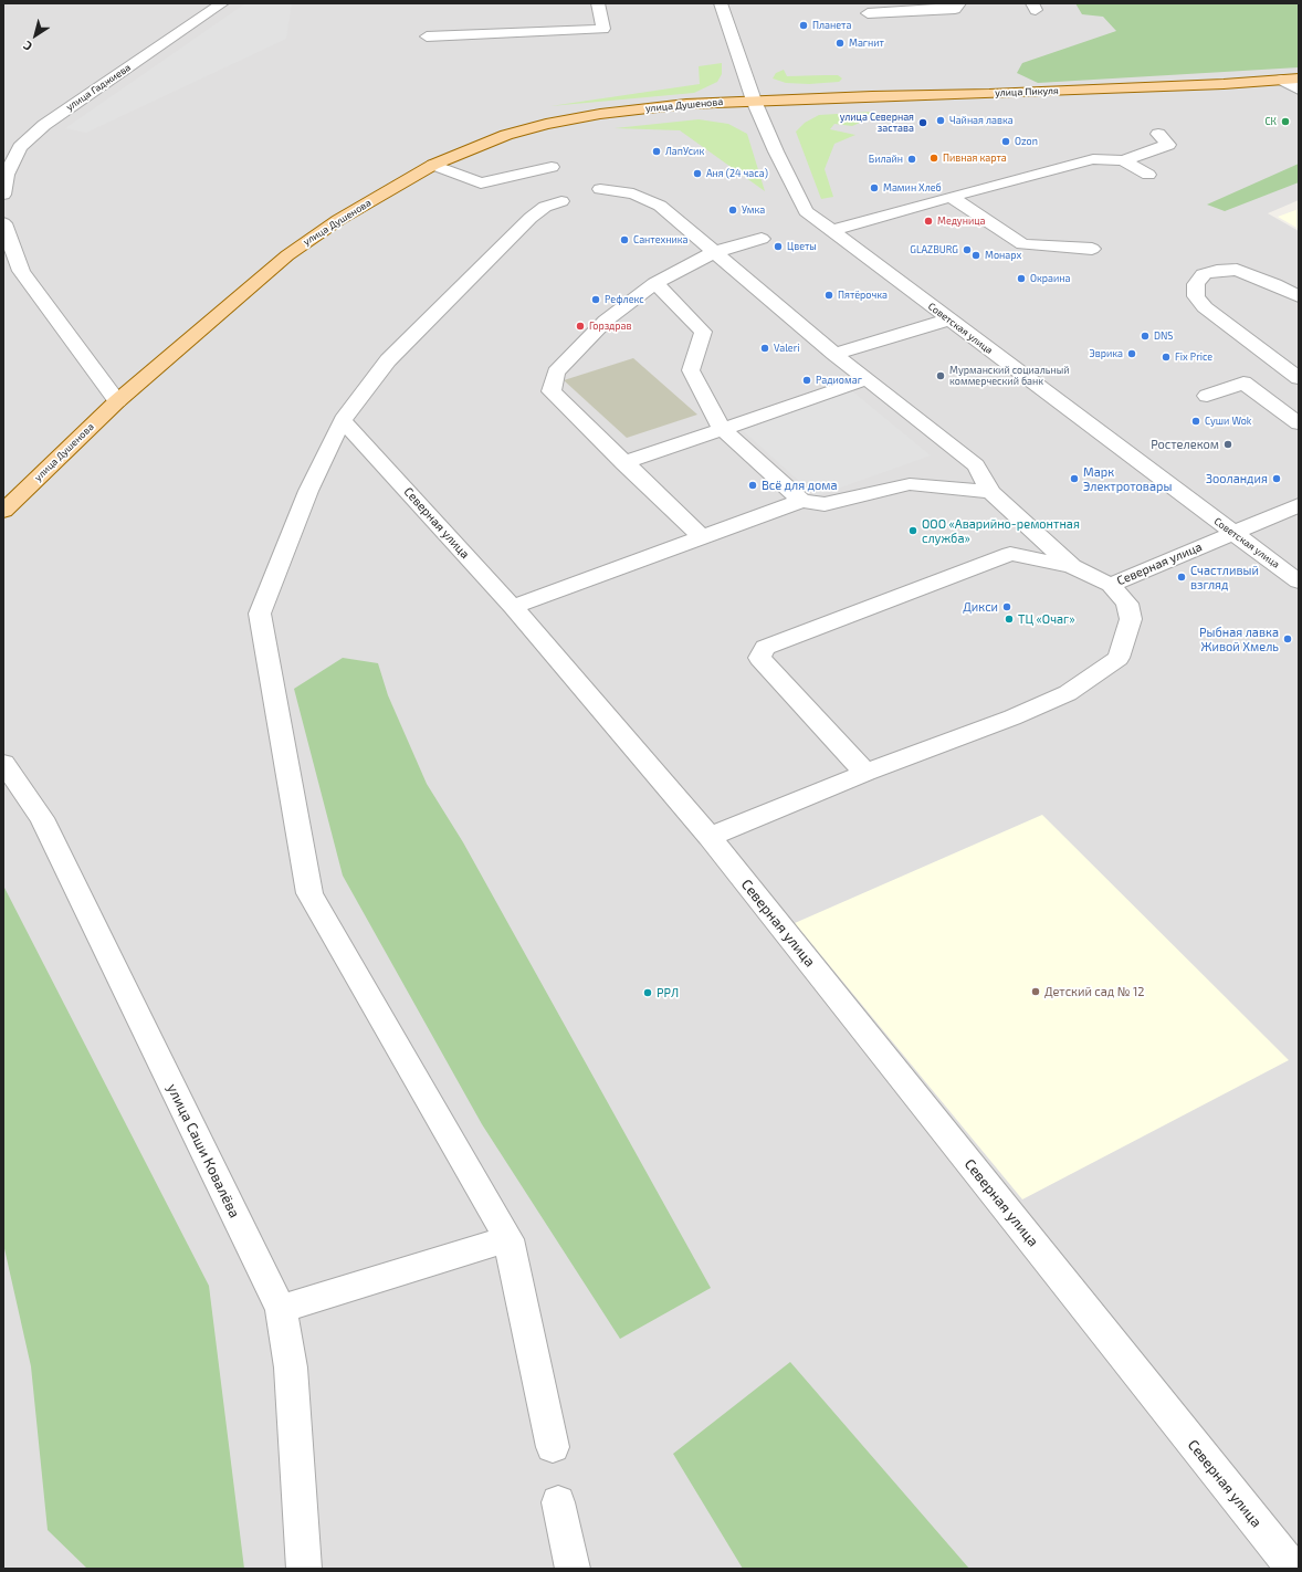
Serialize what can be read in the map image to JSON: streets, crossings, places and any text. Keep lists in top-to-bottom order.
{
  "streets": {
    "main road": ["улица Пикуля", "улица Душенова"],
    "street": [
      "улица Гаджиева",
      "Советская улица",
      "Северная улица",
      "улица Саши Ковалёва"
    ]
  },
  "crossings": [
    ["улица Пикуля", "улица Душенова"],
    ["улица Пикуля", "Советская улица"],
    ["улица Душенова", "Советская улица"],
    ["Советская улица", "Северная улица"]
  ],
  "places": [
    "Планета",
    "Магнит",
    "Чайная лавка",
    "СК",
    "улица Северная застава",
    "Ozon",
    "ЛапУсик",
    "Пивная карта",
    "Билайн",
    "Аня (24 часа)",
    "Мамин Хлеб",
    "Умка",
    "Медуница",
    "Сантехника",
    "Цветы",
    "GLAZBURG",
    "Монарх",
    "Окраина",
    "Пятёрочка",
    "Рефлекс",
    "Горздрав",
    "DNS",
    "Valeri",
    "Эврика",
    "Fix Price",
    "Мурманский социальный коммерческий банк",
    "Радиомаг",
    "Суши Wok",
    "Ростелеком",
    "Марк Электротовары",
    "Зооландия",
    "Всё для дома",
    "ООО «Аварийно-ремонтная служба»",
    "Счастливый взгляд",
    "Дикси",
    "ТЦ «Очаг»",
    "Рыбная лавка Живой Хмель",
    "Детский сад № 12",
    "РРЛ"
  ],
  "north": "bottom left"
}
